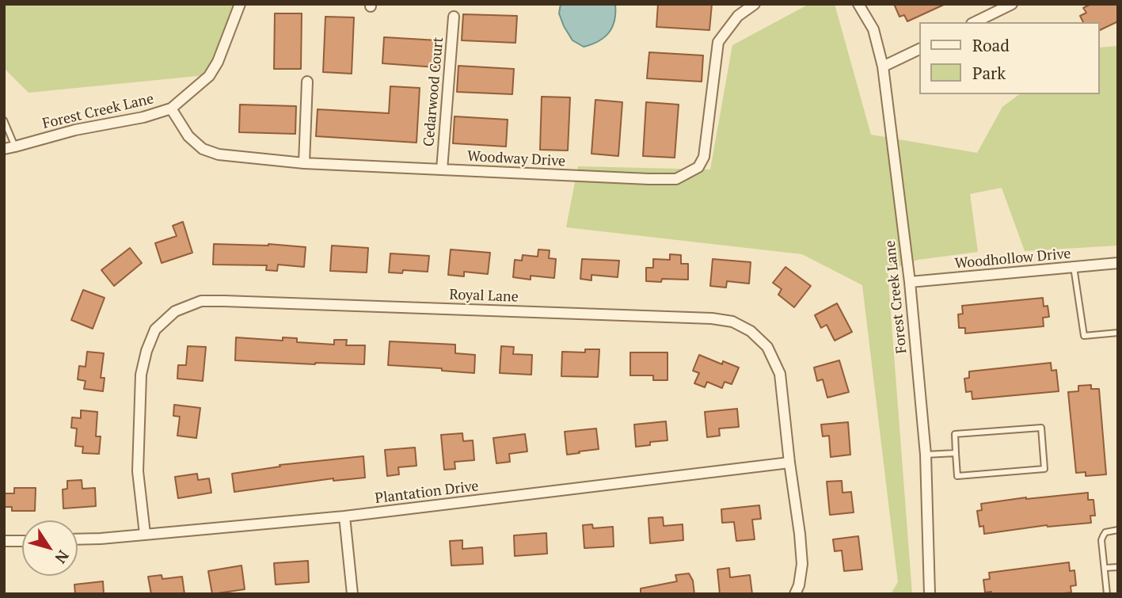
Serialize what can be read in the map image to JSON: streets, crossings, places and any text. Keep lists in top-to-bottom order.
{
  "streets": {
    "street": [
      "Cedarwood Court",
      "Forest Creek Lane",
      "Woodway Drive",
      "Woodhollow Drive",
      "Royal Lane",
      "Plantation Drive"
    ]
  },
  "crossings": [
    ["Cedarwood Court", "Woodway Drive"],
    ["Forest Creek Lane", "Woodway Drive"],
    ["Forest Creek Lane", "Woodhollow Drive"],
    ["Royal Lane", "Plantation Drive"]
  ],
  "legend": ["Road", "Park"],
  "north": "bottom right"
}
